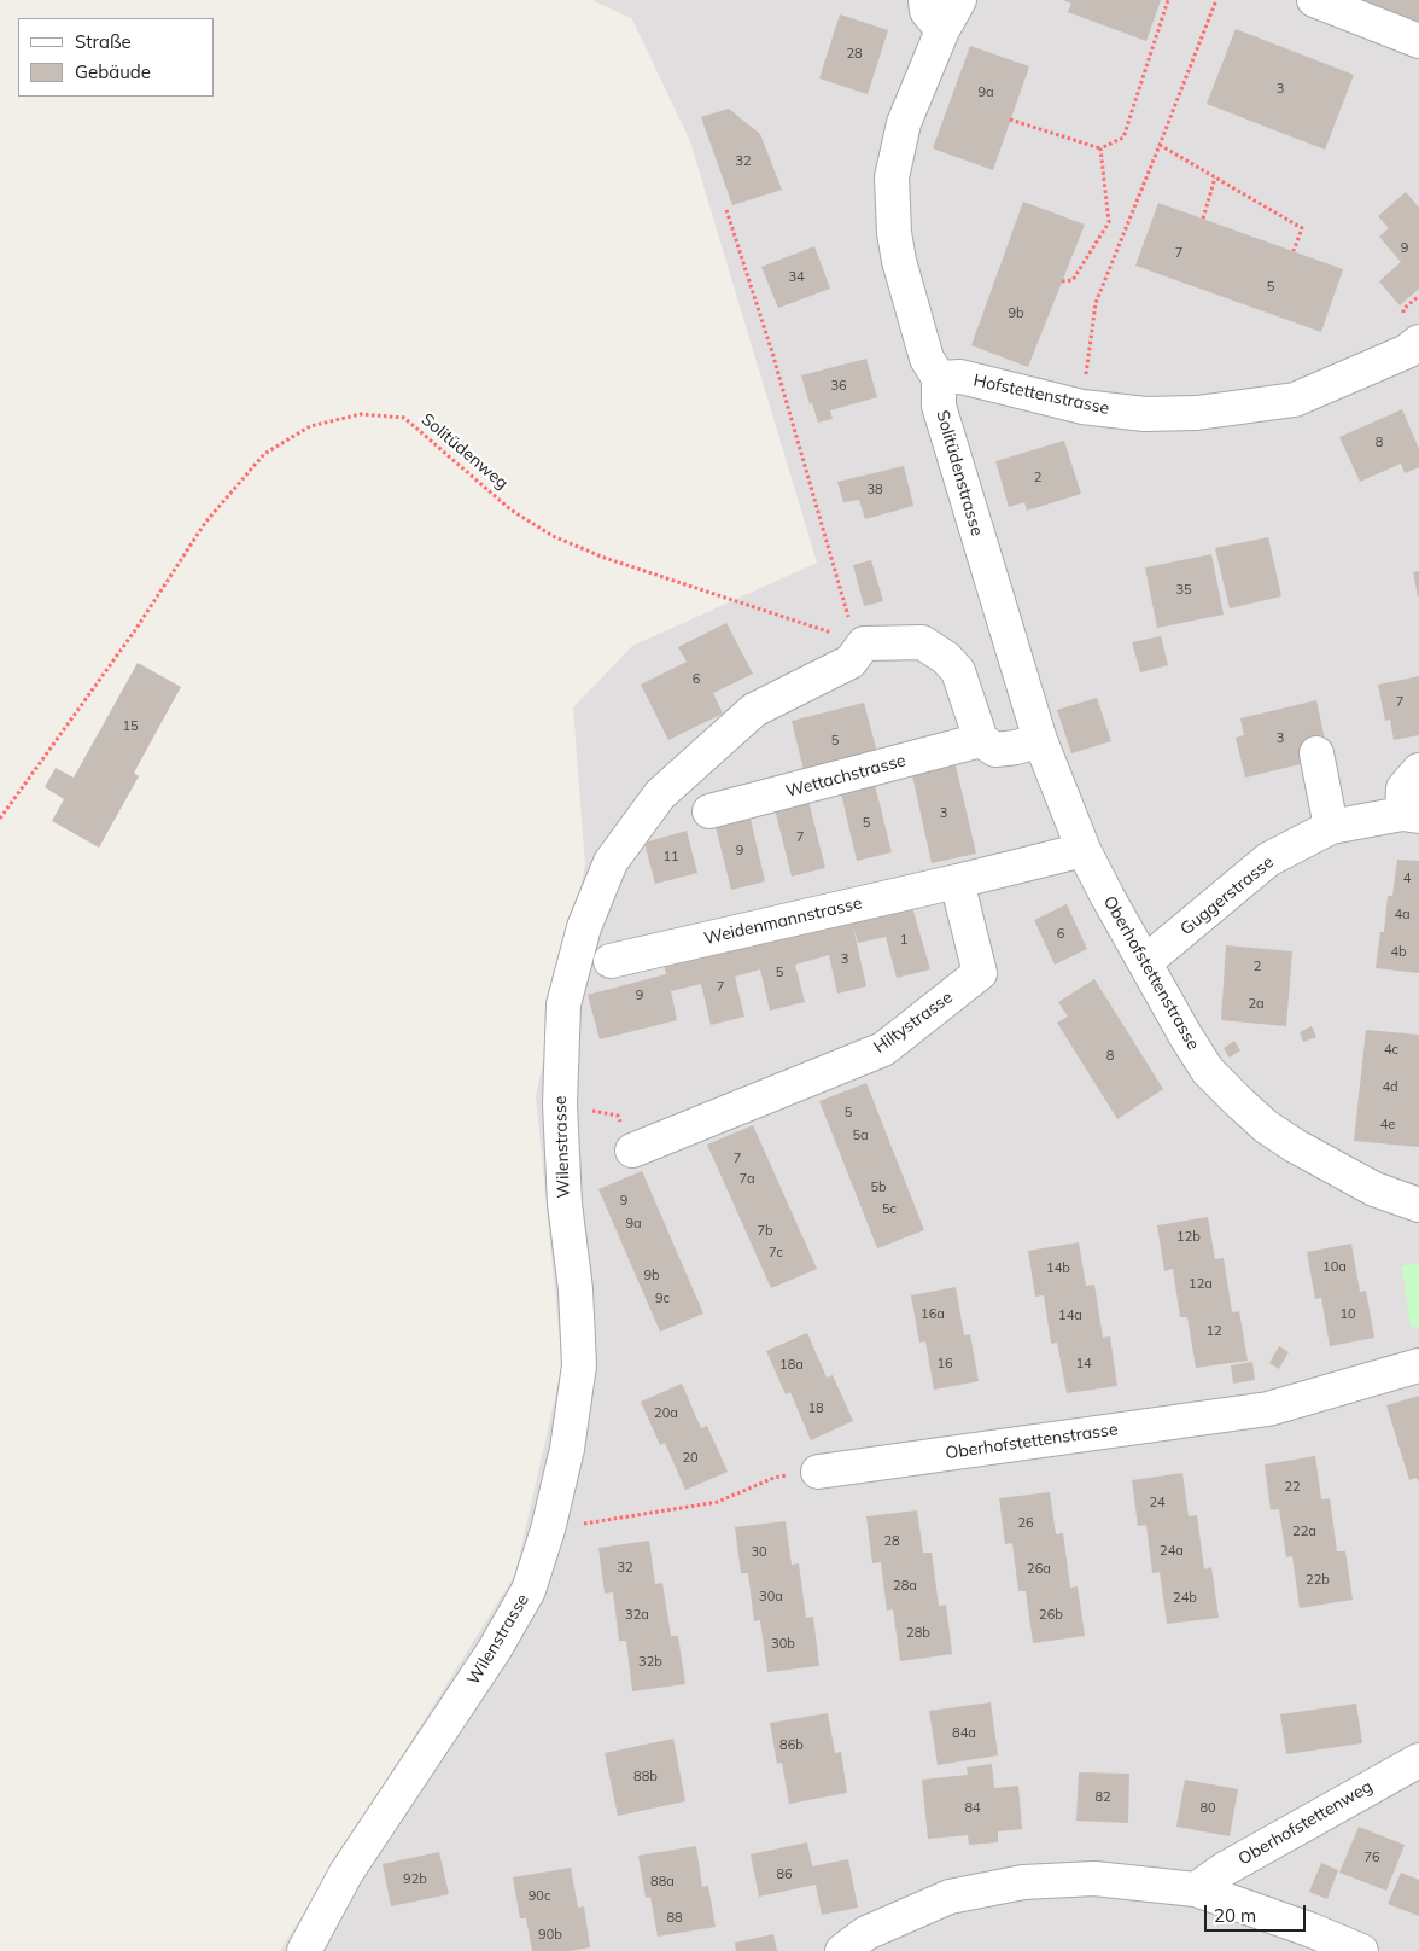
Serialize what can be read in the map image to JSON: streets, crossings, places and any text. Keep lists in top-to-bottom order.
{
  "streets": {
    "street": [
      "Hofstettenstrasse",
      "Solitüdenstrasse",
      "Wettachstrasse",
      "Guggerstrasse",
      "Weidenmannstrasse",
      "Oberhofstettenstrasse",
      "Hiltystrasse",
      "Wilenstrasse",
      "Oberhofstettenweg"
    ],
    "path": ["Solitüdenweg"]
  },
  "crossings": [
    ["Hofstettenstrasse", "Solitüdenstrasse"],
    ["Solitüdenweg", "Wilenstrasse"],
    ["Solitüdenstrasse", "Oberhofstettenstrasse"],
    ["Guggerstrasse", "Oberhofstettenstrasse"],
    ["Weidenmannstrasse", "Hiltystrasse"]
  ],
  "house_numbers": [
    "28",
    "3",
    "9a",
    "32",
    "9",
    "7",
    "34",
    "5",
    "9b",
    "36",
    "8",
    "2",
    "38",
    "35",
    "6",
    "7",
    "15",
    "3",
    "5",
    "3",
    "5",
    "7",
    "9",
    "11",
    "4",
    "4a",
    "6",
    "1",
    "4b",
    "3",
    "2",
    "5",
    "7",
    "9",
    "2a",
    "4c",
    "8",
    "4d",
    "5",
    "4e",
    "5a",
    "7",
    "7a",
    "5b",
    "9",
    "5c",
    "9a",
    "7b",
    "12b",
    "7c",
    "10a",
    "14b",
    "9b",
    "12a",
    "9c",
    "16a",
    "10",
    "14a",
    "12",
    "16",
    "14",
    "18a",
    "18",
    "20a",
    "20",
    "22",
    "24",
    "26",
    "22a",
    "28",
    "24a",
    "30",
    "32",
    "26a",
    "22b",
    "28a",
    "30a",
    "24b",
    "32a",
    "26b",
    "28b",
    "30b",
    "32b",
    "84a",
    "86b",
    "88b",
    "82",
    "84",
    "80",
    "76",
    "86",
    "92b",
    "88a",
    "90c",
    "88",
    "90b"
  ],
  "legend": ["Straße", "Gebäude"],
  "scale_bar": "20 m"
}
